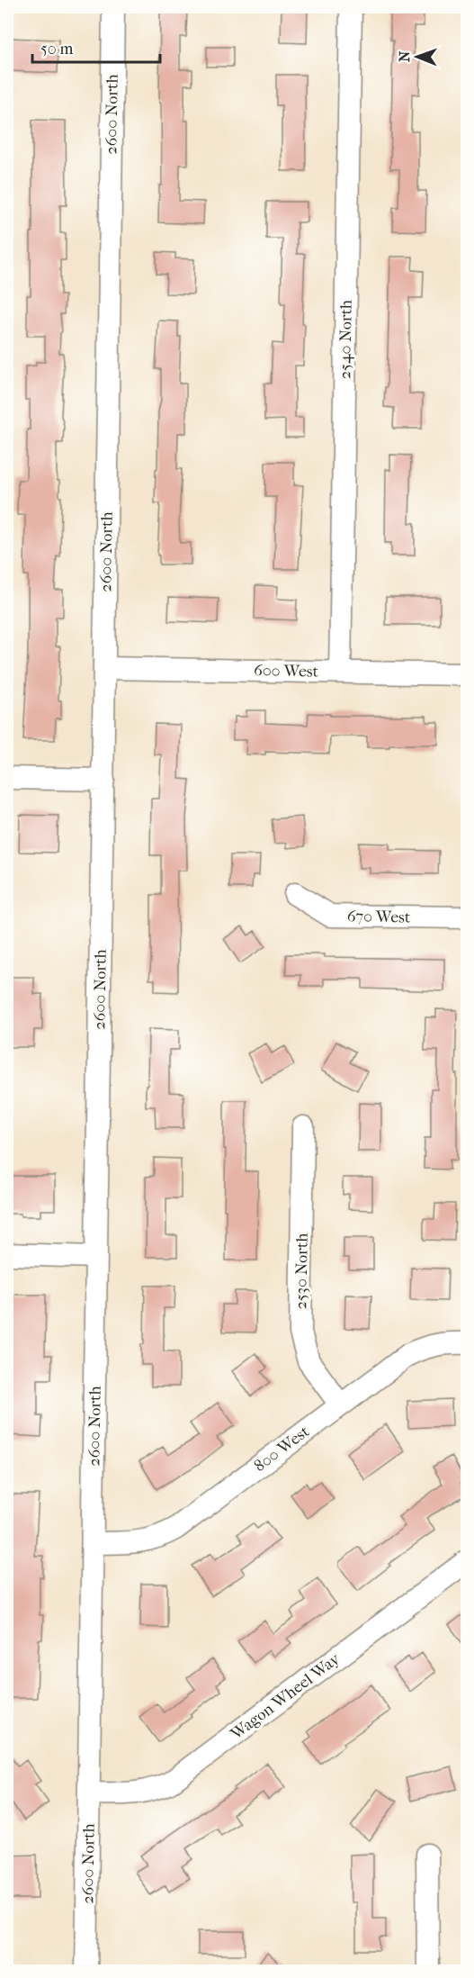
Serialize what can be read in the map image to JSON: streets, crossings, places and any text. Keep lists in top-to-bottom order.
{
  "streets": {
    "street": [
      "2600 North",
      "2540 North",
      "600 West",
      "670 West",
      "2530 North",
      "800 West",
      "Wagon Wheel Way"
    ]
  },
  "crossings": [
    ["2600 North", "600 West"],
    ["2600 North", "800 West"],
    ["2600 North", "Wagon Wheel Way"],
    ["2540 North", "600 West"],
    ["2530 North", "800 West"]
  ],
  "scale_bar": "50 m",
  "north": "left"
}
